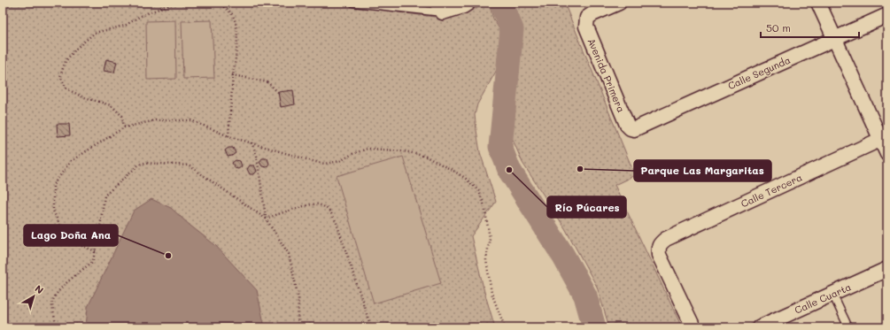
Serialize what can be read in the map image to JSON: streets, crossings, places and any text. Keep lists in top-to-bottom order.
{
  "streets": {
    "street": [
      "Calle Segunda",
      "Avenida Primera",
      "Calle Tercera",
      "Calle Cuarta"
    ]
  },
  "crossings": [
    ["Calle Segunda", "Avenida Primera"]
  ],
  "places": ["Parque Las Margaritas", "Río Púcares", "Lago Doña Ana"],
  "scale_bar": "50 m",
  "north": "top right"
}
